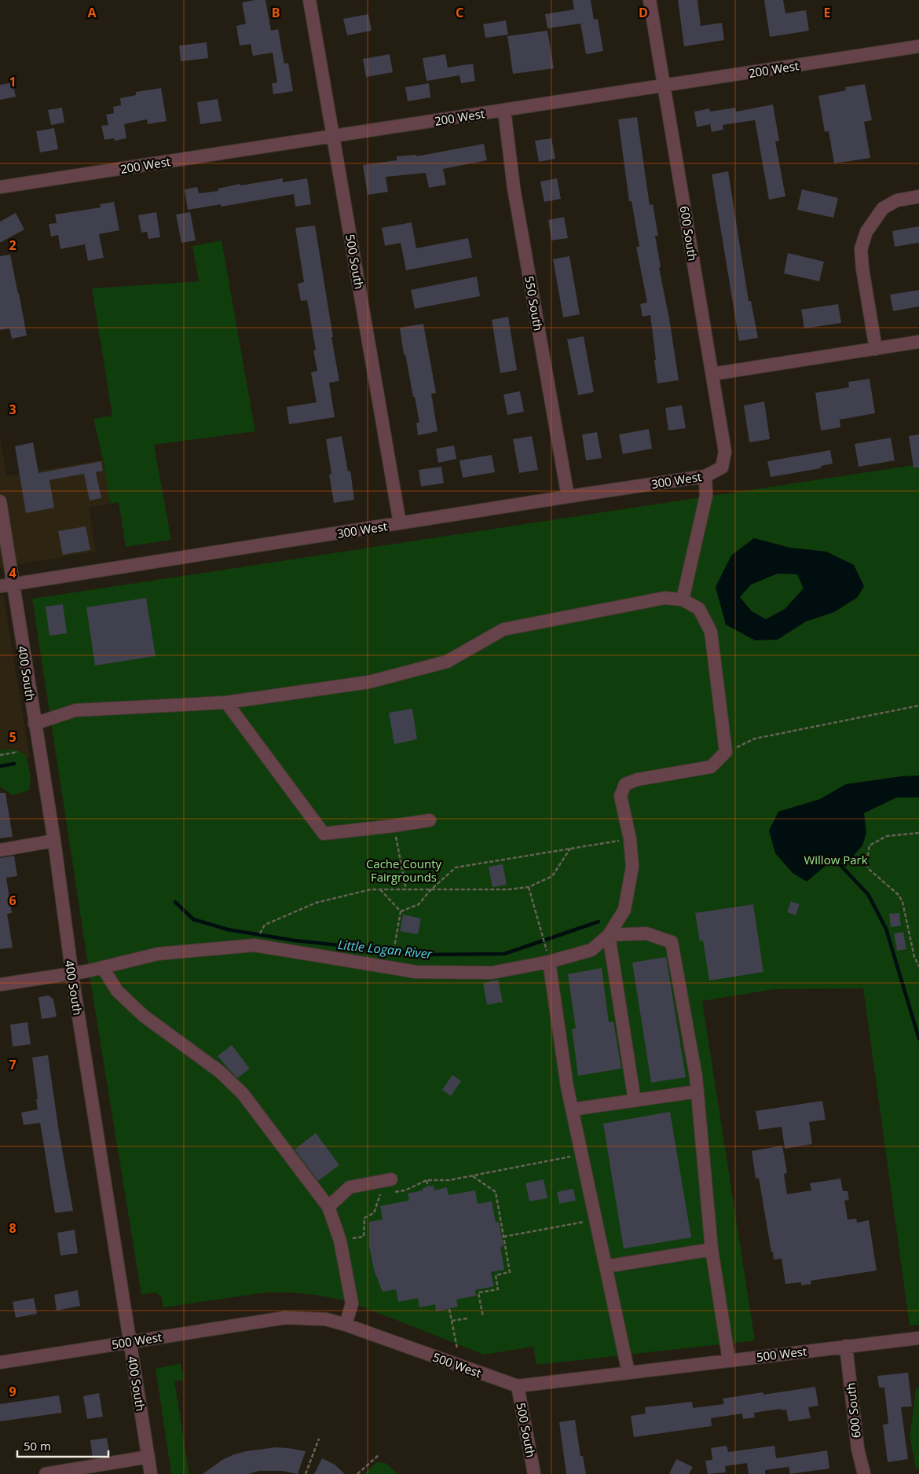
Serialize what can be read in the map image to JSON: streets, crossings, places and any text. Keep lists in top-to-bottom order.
{
  "streets": {
    "street": [
      "200 West",
      "600 South",
      "500 South",
      "550 South",
      "300 West",
      "400 South",
      "500 West"
    ]
  },
  "crossings": [
    ["200 West", "600 South"],
    ["200 West", "500 South"],
    ["200 West", "550 South"],
    ["600 South", "300 West"],
    ["600 South", "500 West"],
    ["500 South", "300 West"],
    ["500 South", "500 West"],
    ["550 South", "300 West"],
    ["300 West", "400 South"],
    ["400 South", "500 West"]
  ],
  "water": ["Little Logan River"],
  "parks": ["Willow Park", "Cache County Fairgrounds"],
  "scale_bar": "50 m",
  "grid": {
    "columns": [
      "A",
      "B",
      "C",
      "D",
      "E"
    ],
    "rows": [
      "1",
      "2",
      "3",
      "4",
      "5",
      "6",
      "7",
      "8",
      "9"
    ]
  }
}
